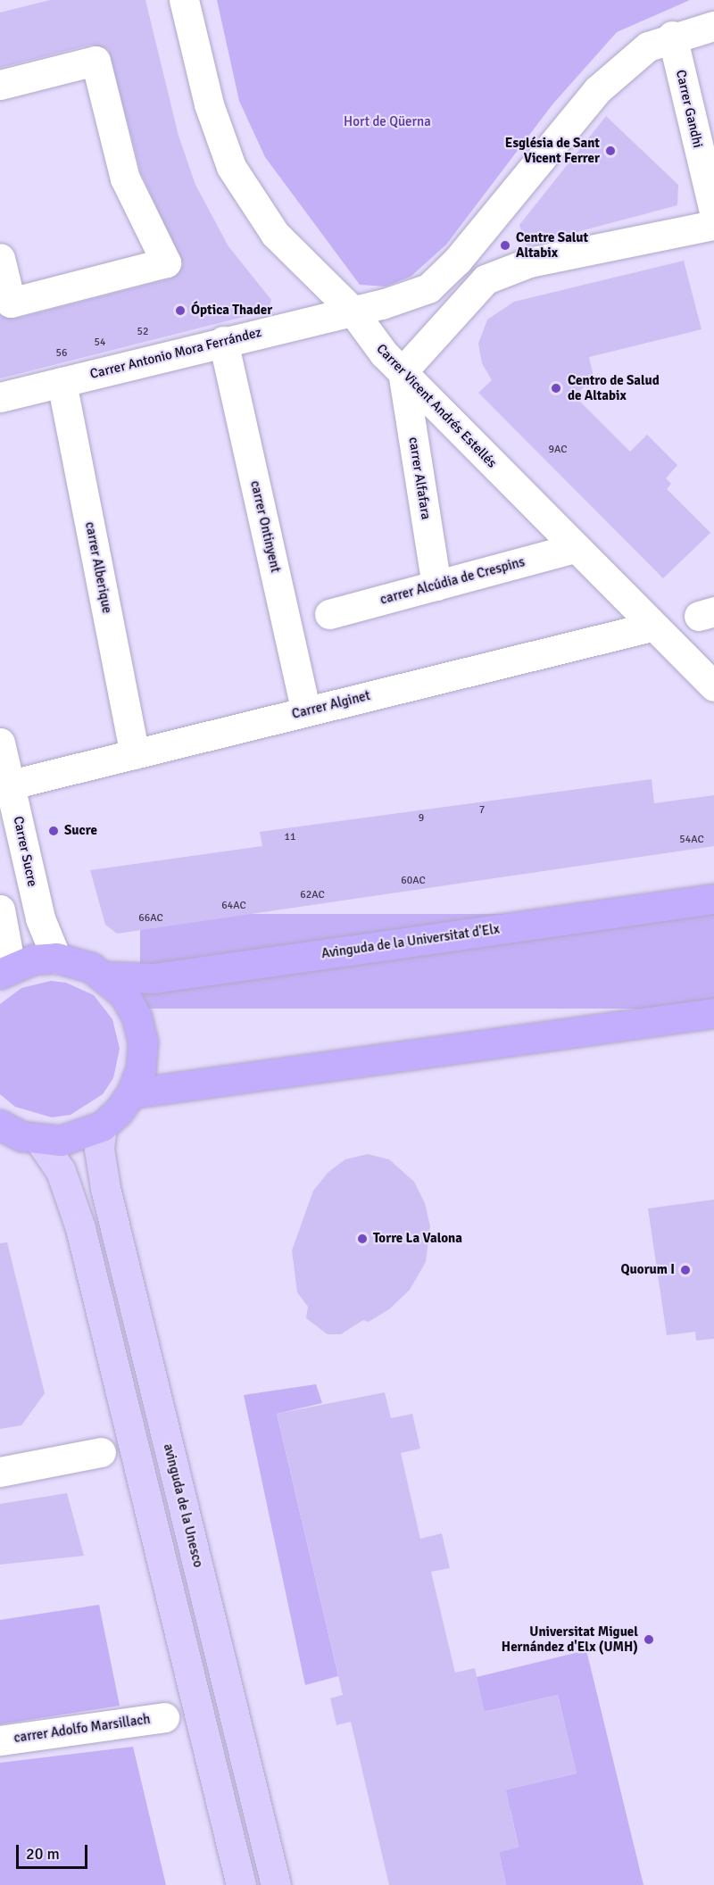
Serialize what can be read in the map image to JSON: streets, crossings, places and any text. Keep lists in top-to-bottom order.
{
  "streets": {
    "highway": ["Avinguda de la Universitat d'Elx"],
    "main road": ["avinguda de la Unesco"],
    "street": [
      "Carrer Gandhi",
      "Carrer Antonio Mora Ferrández",
      "Carrer Vicent Andrés Estellés",
      "carrer Alfafara",
      "carrer Ontinyent",
      "carrer Alberique",
      "carrer Alcúdia de Crespins",
      "Carrer Alginet",
      "Carrer Sucre",
      "carrer Adolfo Marsillach"
    ]
  },
  "crossings": [
    ["Carrer Gandhi", "Carrer Antonio Mora Ferrández"],
    ["Carrer Antonio Mora Ferrández", "Carrer Vicent Andrés Estellés"],
    ["Carrer Antonio Mora Ferrández", "carrer Ontinyent"],
    ["Carrer Antonio Mora Ferrández", "carrer Alberique"],
    ["Carrer Vicent Andrés Estellés", "carrer Alfafara"],
    ["Carrer Vicent Andrés Estellés", "carrer Alcúdia de Crespins"],
    ["Carrer Vicent Andrés Estellés", "Carrer Alginet"],
    ["carrer Alfafara", "carrer Alcúdia de Crespins"],
    ["carrer Ontinyent", "Carrer Alginet"],
    ["carrer Alberique", "Carrer Alginet"],
    ["Carrer Alginet", "Carrer Sucre"]
  ],
  "parks": ["Hort de Qüerna"],
  "places": [
    "Església de Sant Vicent Ferrer",
    "Centre Salut Altabix",
    "Óptica Thader",
    "Centro de Salud de Altabix",
    "Sucre",
    "Torre La Valona",
    "Quorum I",
    "Universitat Miguel Hernández d'Elx (UMH)"
  ],
  "house_numbers": [
    "52",
    "54",
    "56",
    "9AC",
    "7",
    "9",
    "11",
    "54AC",
    "60AC",
    "62AC",
    "64AC",
    "66AC"
  ],
  "scale_bar": "20 m"
}
